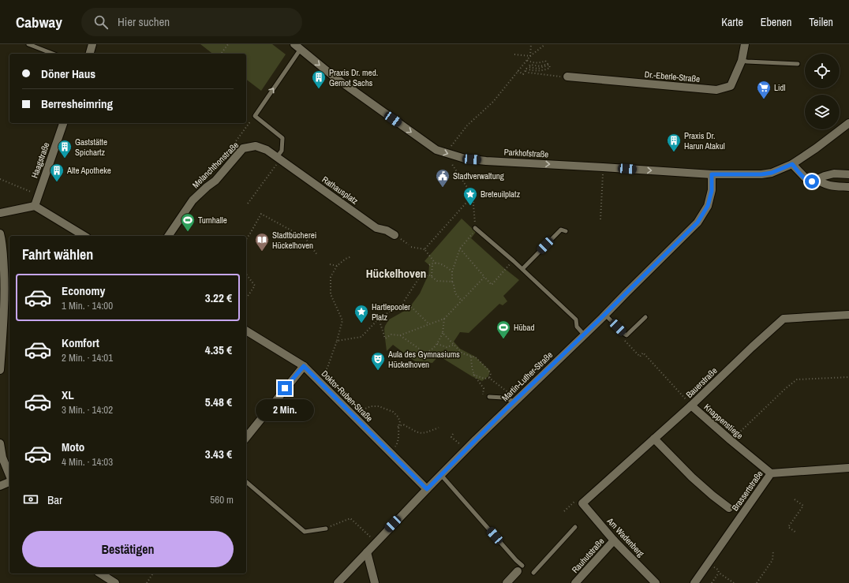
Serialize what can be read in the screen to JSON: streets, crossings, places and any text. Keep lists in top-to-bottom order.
{
  "streets": {
    "street": [
      "Dr.-Eberle-Straße",
      "Parkhofstraße",
      "Haagstraße",
      "Melanchthonstraße",
      "Rathausplatz",
      "Martin-Luther-Straße",
      "Bauerstraße",
      "Doktor-Ruben-Straße",
      "Knappenstiege",
      "Brassertstraße",
      "Am Wadenberg",
      "Rauhutstraße"
    ]
  },
  "crossings": [
    ["Parkhofstraße", "Martin-Luther-Straße"],
    ["Melanchthonstraße", "Rathausplatz"],
    ["Martin-Luther-Straße", "Doktor-Ruben-Straße"],
    ["Bauerstraße", "Knappenstiege"],
    ["Bauerstraße", "Am Wadenberg"],
    ["Knappenstiege", "Brassertstraße"],
    ["Am Wadenberg", "Rauhutstraße"]
  ],
  "one_way": ["Parkhofstraße"],
  "districts": ["Hückelhoven"],
  "places": {
    "building": [
      "Praxis Dr. med. Gernot Sachs",
      "Praxis Dr. Harun Atakul",
      "Gaststätte Spichartz",
      "Alte Apotheke"
    ],
    "supermarket": ["Lidl"],
    "public building": ["Stadtverwaltung"],
    "place": ["Breteuilplatz", "Hartlepooler Platz"],
    "sports": ["Turnhalle", "Hübad"],
    "library": ["Stadtbücherei Hückelhoven"],
    "theatre": ["Aula des Gymnasiums Hückelhoven"]
  },
  "page": {
    "header": "Cabway",
    "search": "Hier suchen",
    "nav": ["Karte", "Ebenen", "Teilen"],
    "banner": ["Döner Haus", "Berresheimring"],
    "heading": "Fahrt wählen",
    "list": [
      {
        "name": "Economy",
        "note": "1 Min. · 14:00",
        "value": "3.22 €"
      },
      {
        "name": "Komfort",
        "note": "2 Min. · 14:01",
        "value": "4.35 €"
      },
      {
        "name": "XL",
        "note": "3 Min. · 14:02",
        "value": "5.48 €"
      },
      {
        "name": "Moto",
        "note": "4 Min. · 14:03",
        "value": "3.43 €"
      }
    ],
    "bubble": "2 Min.",
    "pay": ["Bar", "560 m"],
    "buttons": "Bestätigen"
  }
}
